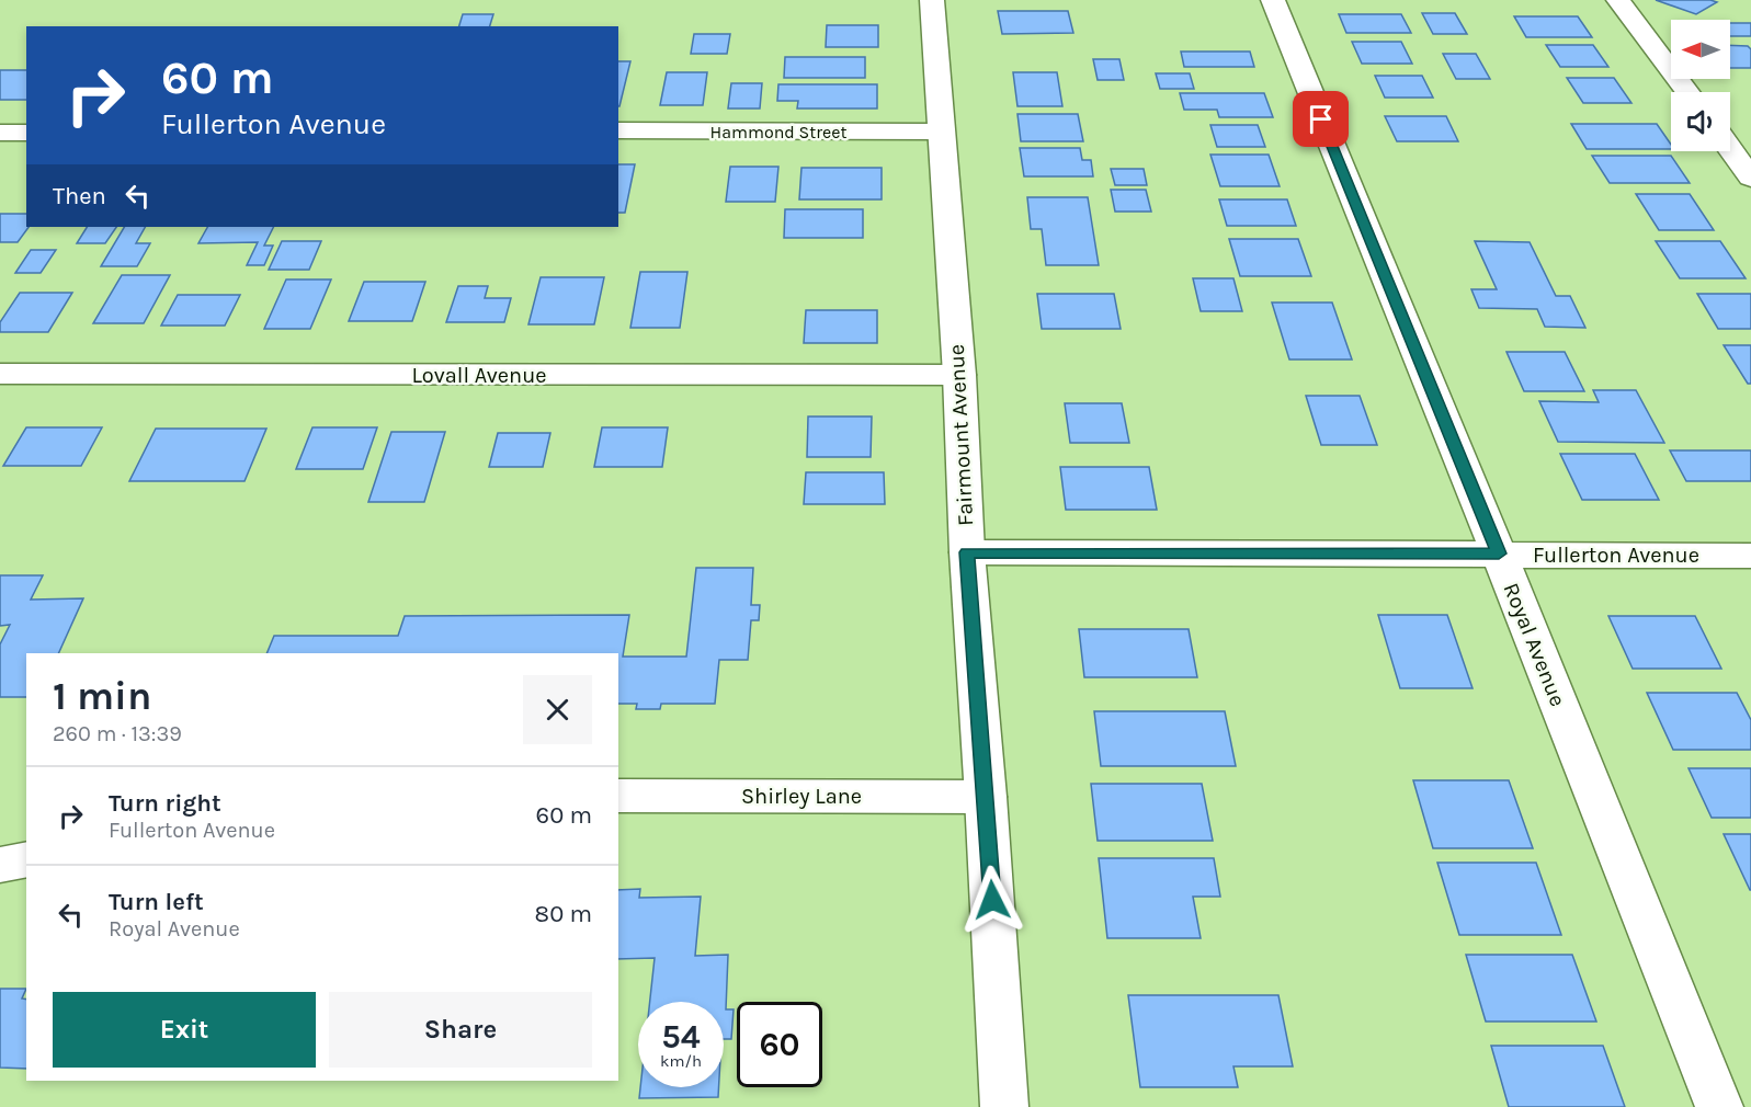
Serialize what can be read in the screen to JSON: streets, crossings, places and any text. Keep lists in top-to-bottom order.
{
  "streets": {
    "street": [
      "Hammond Street",
      "Lovall Avenue",
      "Fairmount Avenue",
      "Fullerton Avenue",
      "Royal Avenue",
      "Shirley Lane"
    ]
  },
  "crossings": [
    ["Hammond Street", "Fairmount Avenue"],
    ["Lovall Avenue", "Fairmount Avenue"],
    ["Fairmount Avenue", "Fullerton Avenue"],
    ["Fairmount Avenue", "Shirley Lane"],
    ["Fullerton Avenue", "Royal Avenue"]
  ],
  "north": "left",
  "page": {
    "turn": ["60 m", "Fullerton Avenue"],
    "then": "Then",
    "heading": ["1 min", "260 m · 13:39"],
    "list": [
      {
        "name": "Turn right",
        "note": "Fullerton Avenue",
        "value": "60 m"
      },
      {
        "name": "Turn left",
        "note": "Royal Avenue",
        "value": "80 m"
      }
    ],
    "buttons": ["Exit", "Share"],
    "speed": "54 km/h",
    "limit": "60"
  }
}
